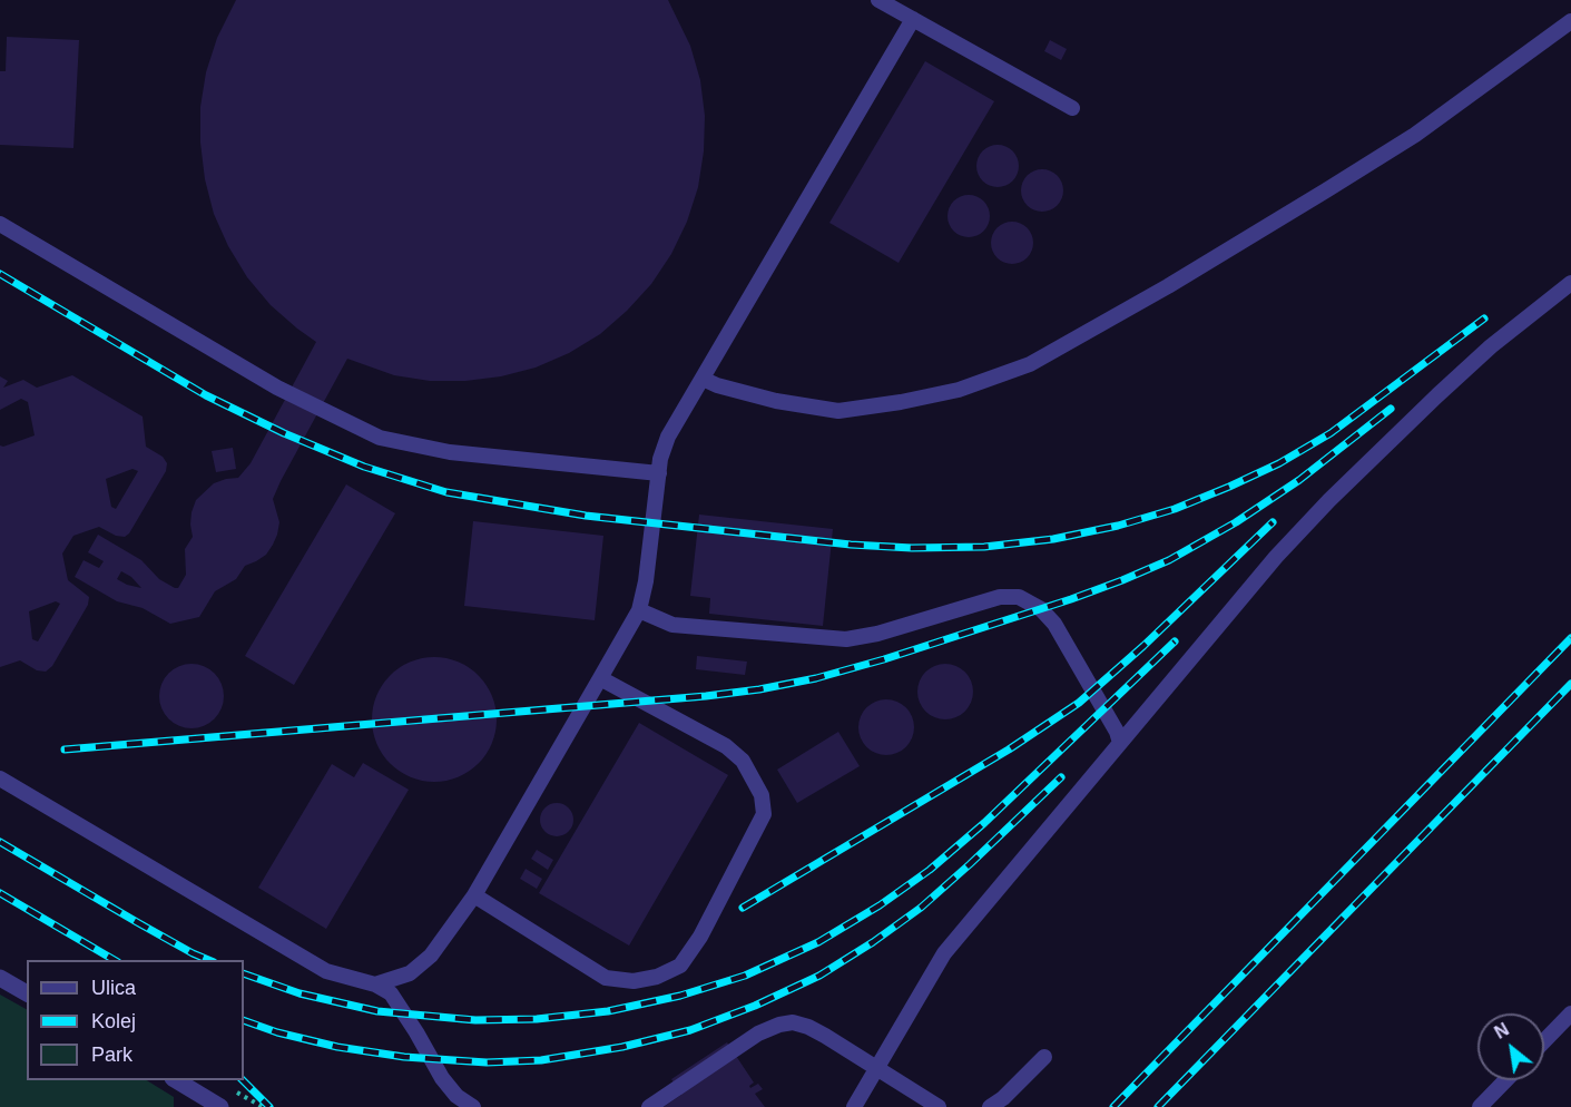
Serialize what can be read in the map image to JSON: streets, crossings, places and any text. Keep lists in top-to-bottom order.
{
  "legend": ["Ulica", "Kolej", "Park"],
  "north": "top left"
}
